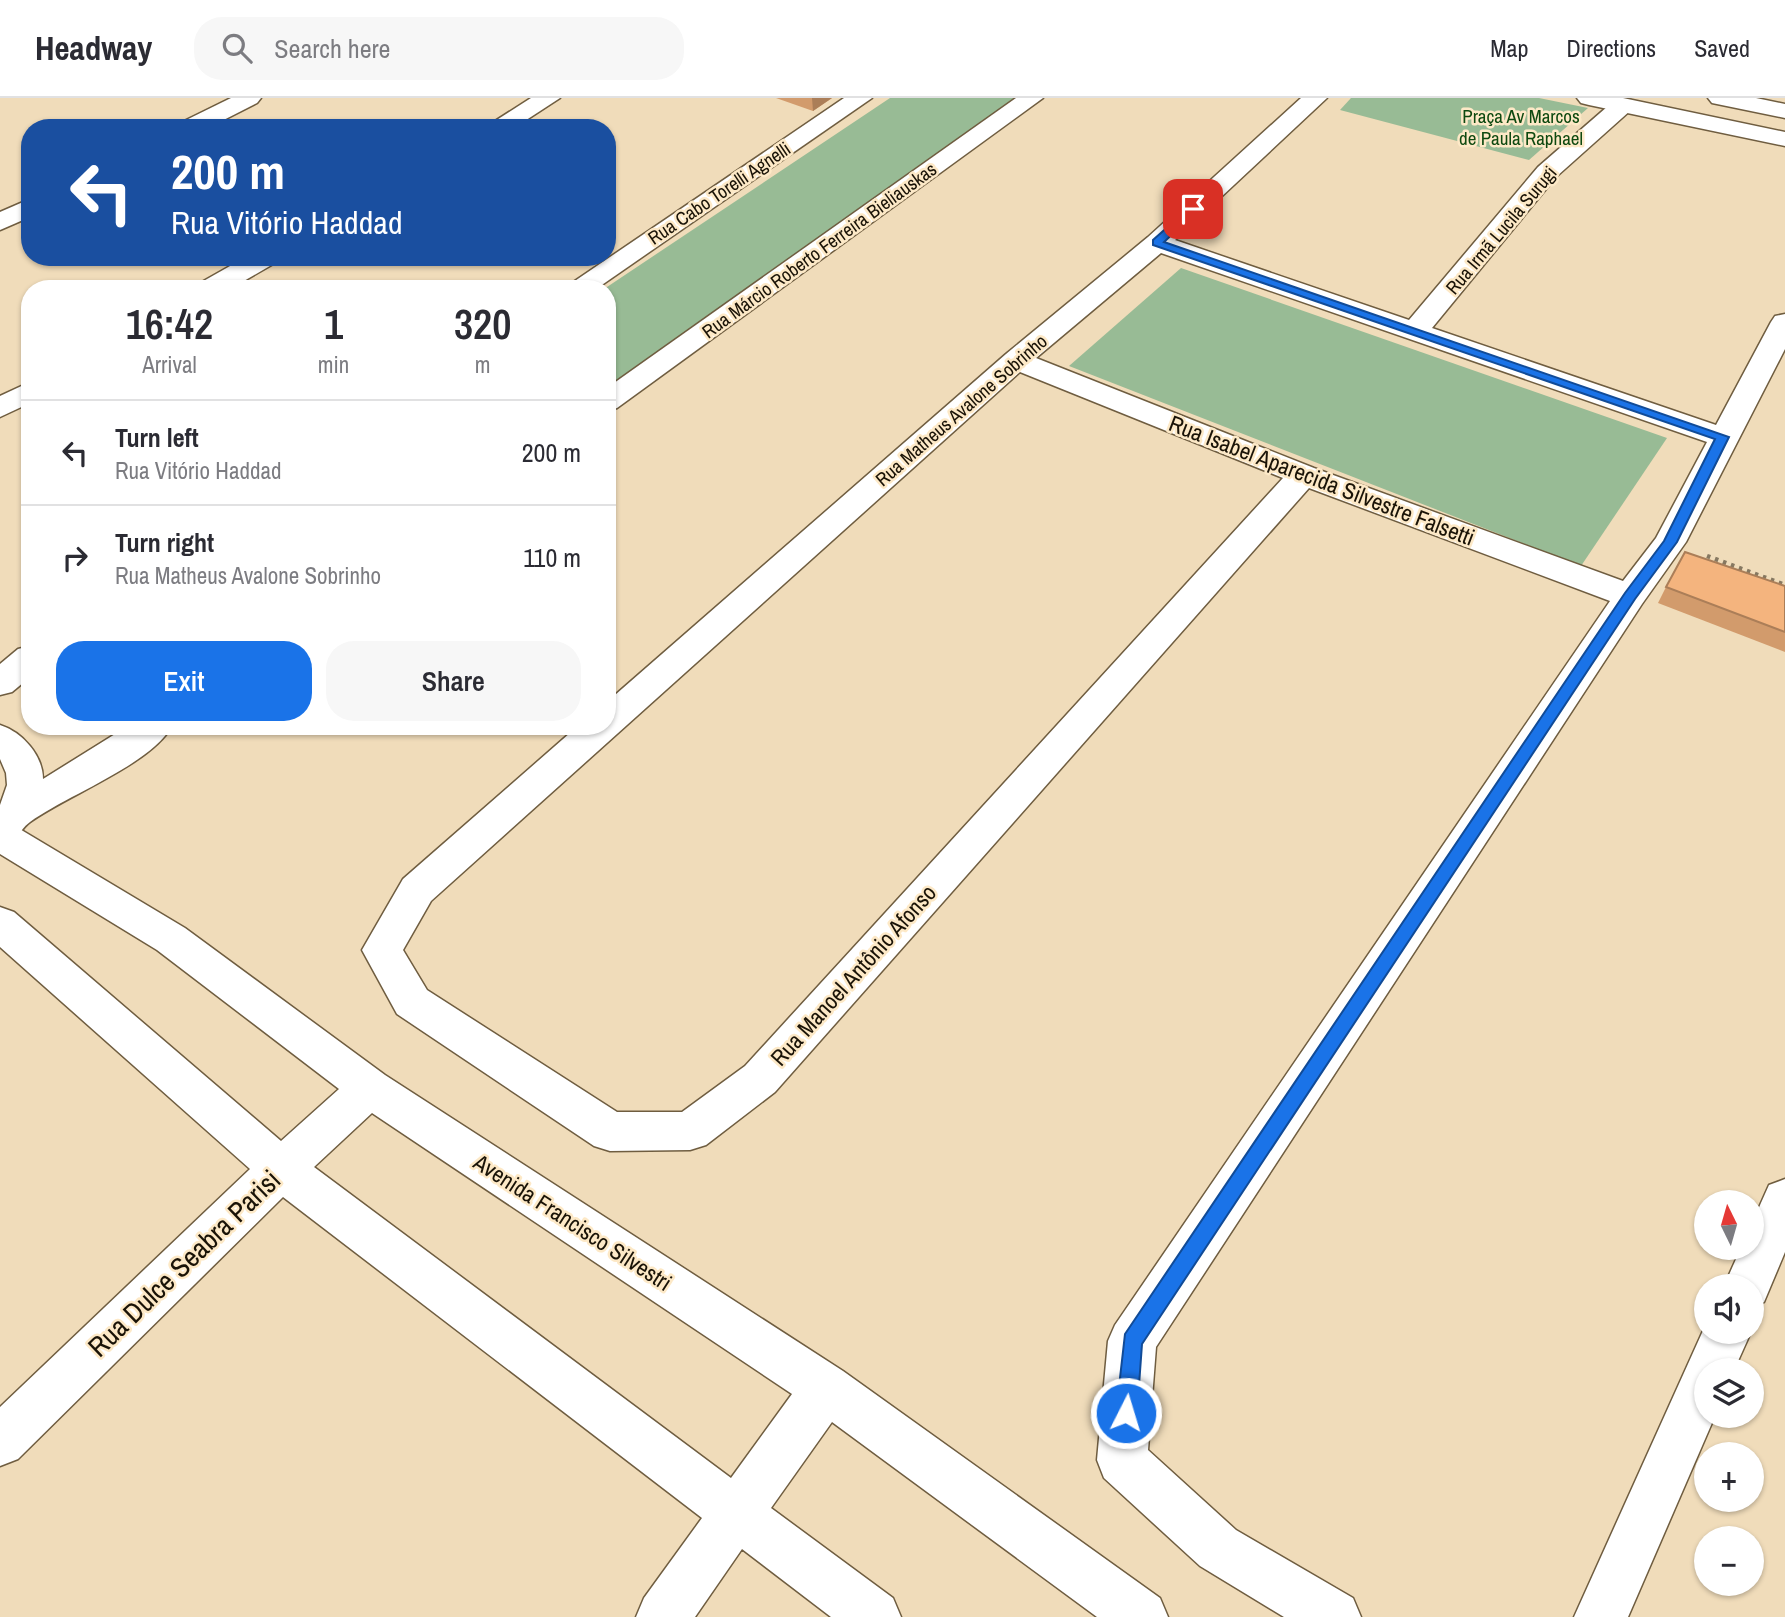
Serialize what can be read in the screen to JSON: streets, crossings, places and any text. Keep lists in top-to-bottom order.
{
  "streets": {
    "street": [
      "Rua Cabo Torelli Agnelli",
      "Rua Irmã Lucila Surugi",
      "Rua Márcio Roberto Ferreira Bieliauskas",
      "Rua Matheus Avalone Sobrinho",
      "Rua Isabel Aparecida Silvestre Falsetti",
      "Rua Manoel Antônio Afonso",
      "Avenida Francisco Silvestri",
      "Rua Dulce Seabra Parisi"
    ]
  },
  "crossings": [
    ["Rua Matheus Avalone Sobrinho", "Rua Isabel Aparecida Silvestre Falsetti"],
    ["Rua Isabel Aparecida Silvestre Falsetti", "Rua Manoel Antônio Afonso"],
    ["Avenida Francisco Silvestri", "Rua Dulce Seabra Parisi"]
  ],
  "parks": ["Praça Av Marcos de Paula Raphael"],
  "north": "top",
  "page": {
    "header": "Headway",
    "search": "Search here",
    "nav": ["Map", "Directions", "Saved"],
    "turn": ["200 m", "Rua Vitório Haddad"],
    "eta": [
      "16:42",
      "Arrival",
      "1",
      "min",
      "320",
      "m"
    ],
    "list": [
      {
        "name": "Turn left",
        "note": "Rua Vitório Haddad",
        "value": "200 m"
      },
      {
        "name": "Turn right",
        "note": "Rua Matheus Avalone Sobrinho",
        "value": "110 m"
      }
    ],
    "buttons": ["Exit", "Share"],
    "map_buttons": ["+", "−"]
  }
}
